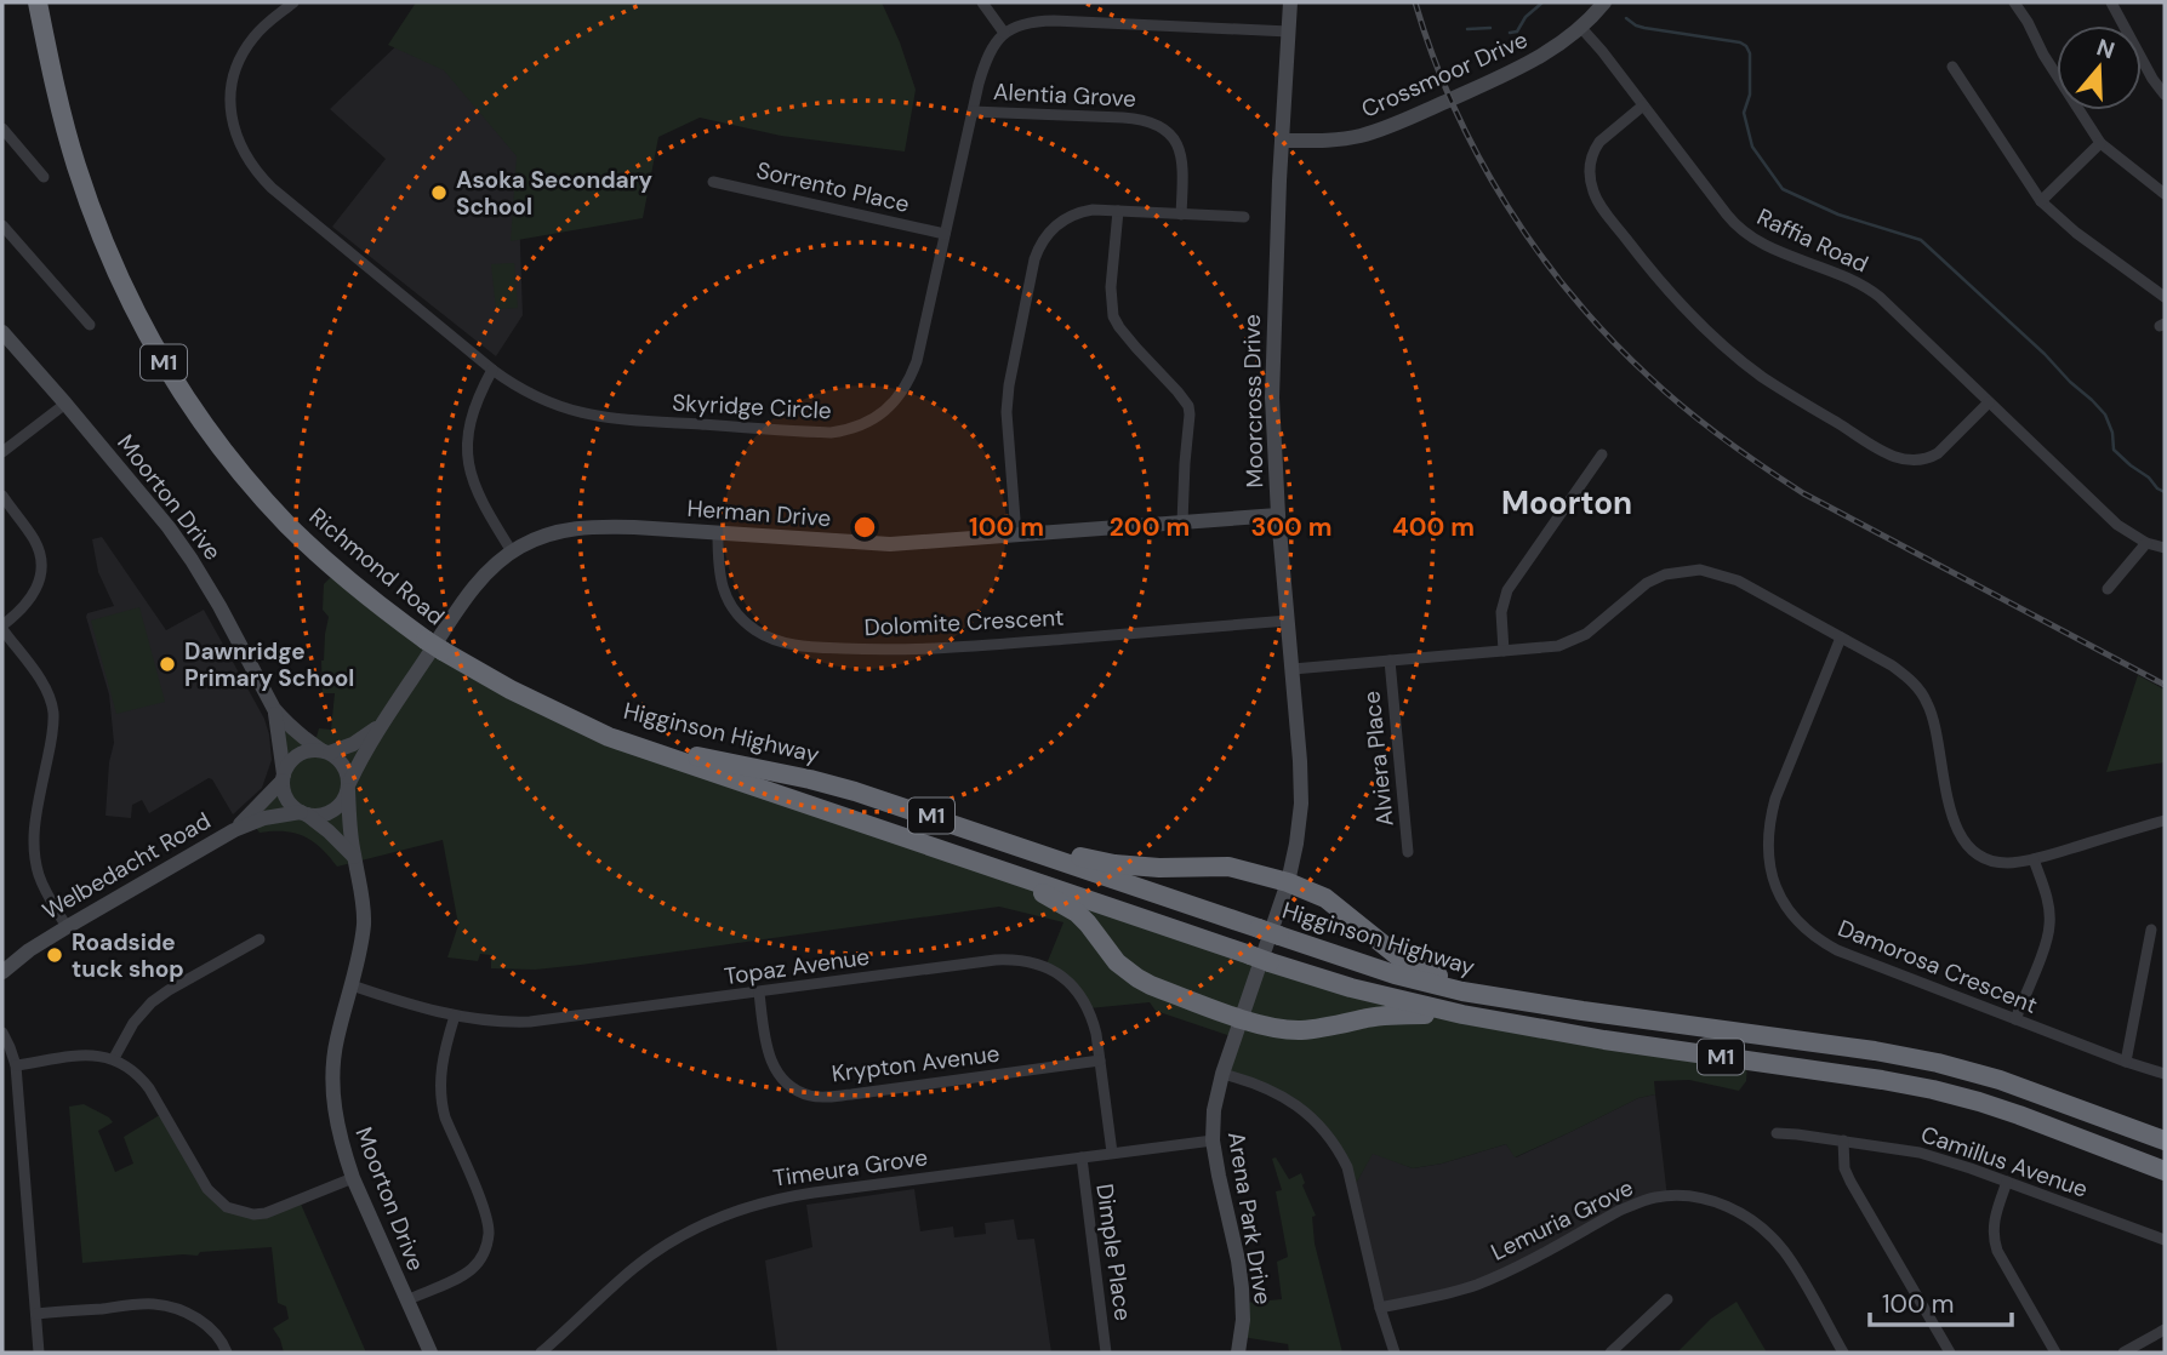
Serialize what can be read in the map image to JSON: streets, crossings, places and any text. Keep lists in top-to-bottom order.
{
  "streets": {
    "highway": ["M1", "Richmond Road", "Higginson Highway"],
    "street": [
      "Crossmoor Drive",
      "Alentia Grove",
      "Sorrento Place",
      "Raffia Road",
      "Moorcross Drive",
      "Skyridge Circle",
      "Moorton Drive",
      "Herman Drive",
      "Dolomite Crescent",
      "Alviera Place",
      "Welbedacht Road",
      "Topaz Avenue",
      "Damorosa Crescent",
      "Krypton Avenue",
      "Camillus Avenue",
      "Timeura Grove",
      "Arena Park Drive",
      "Lemuria Grove",
      "Dimple Place"
    ]
  },
  "crossings": [
    ["Crossmoor Drive", "Raffia Road"],
    ["Crossmoor Drive", "Moorcross Drive"],
    ["Alentia Grove", "Skyridge Circle"],
    ["Sorrento Place", "Skyridge Circle"],
    ["Moorcross Drive", "Herman Drive"],
    ["Moorcross Drive", "Dolomite Crescent"],
    ["Moorcross Drive", "Higginson Highway"],
    ["Moorcross Drive", "Arena Park Drive"],
    ["Moorton Drive", "Herman Drive"],
    ["Moorton Drive", "Welbedacht Road"],
    ["Moorton Drive", "Topaz Avenue"],
    ["Herman Drive", "Dolomite Crescent"],
    ["Herman Drive", "Welbedacht Road"],
    ["Richmond Road", "Higginson Highway"],
    ["Higginson Highway", "Arena Park Drive"],
    ["Topaz Avenue", "Krypton Avenue"],
    ["Topaz Avenue", "Timeura Grove"],
    ["Timeura Grove", "Arena Park Drive"],
    ["Timeura Grove", "Dimple Place"]
  ],
  "districts": ["Moorton"],
  "places": ["Asoka Secondary School", "Dawnridge Primary School", "Roadside tuck shop"],
  "scale_bar": "100 m",
  "north": "top",
  "rings": [
    "100 m",
    "200 m",
    "300 m",
    "400 m"
  ]
}
